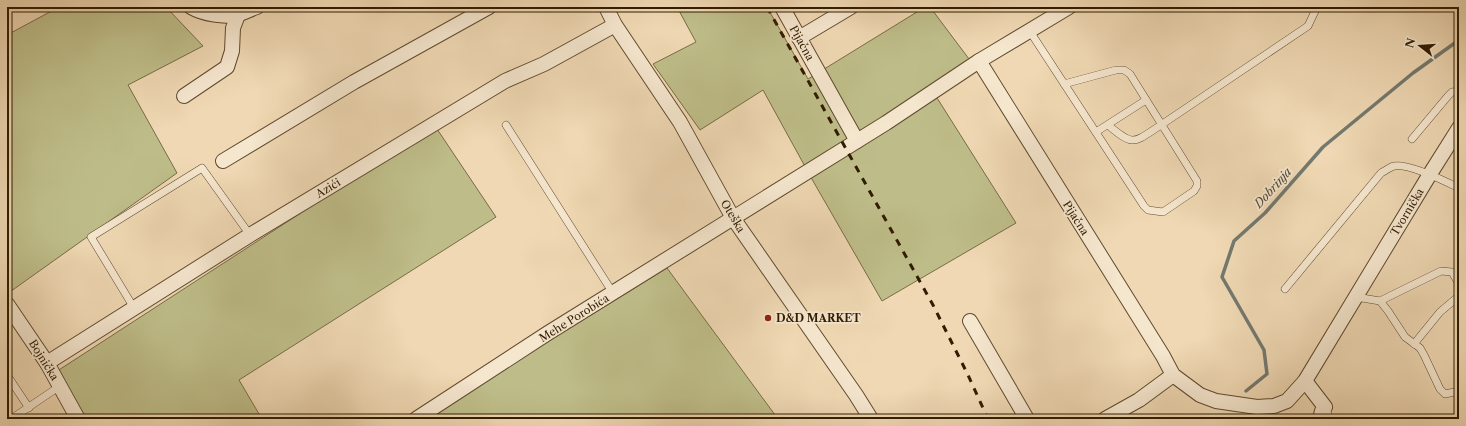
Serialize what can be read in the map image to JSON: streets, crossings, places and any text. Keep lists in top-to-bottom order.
{
  "streets": {
    "street": [
      "Pijačna",
      "Azići",
      "Tvornička",
      "Oteška",
      "Mehe Porobića",
      "Bojnička"
    ]
  },
  "crossings": [
    ["Pijačna", "Tvornička"],
    ["Azići", "Oteška"],
    ["Azići", "Bojnička"],
    ["Oteška", "Mehe Porobića"]
  ],
  "water": ["Dobrinja"],
  "places": ["D&D MARKET"],
  "north": "left"
}
